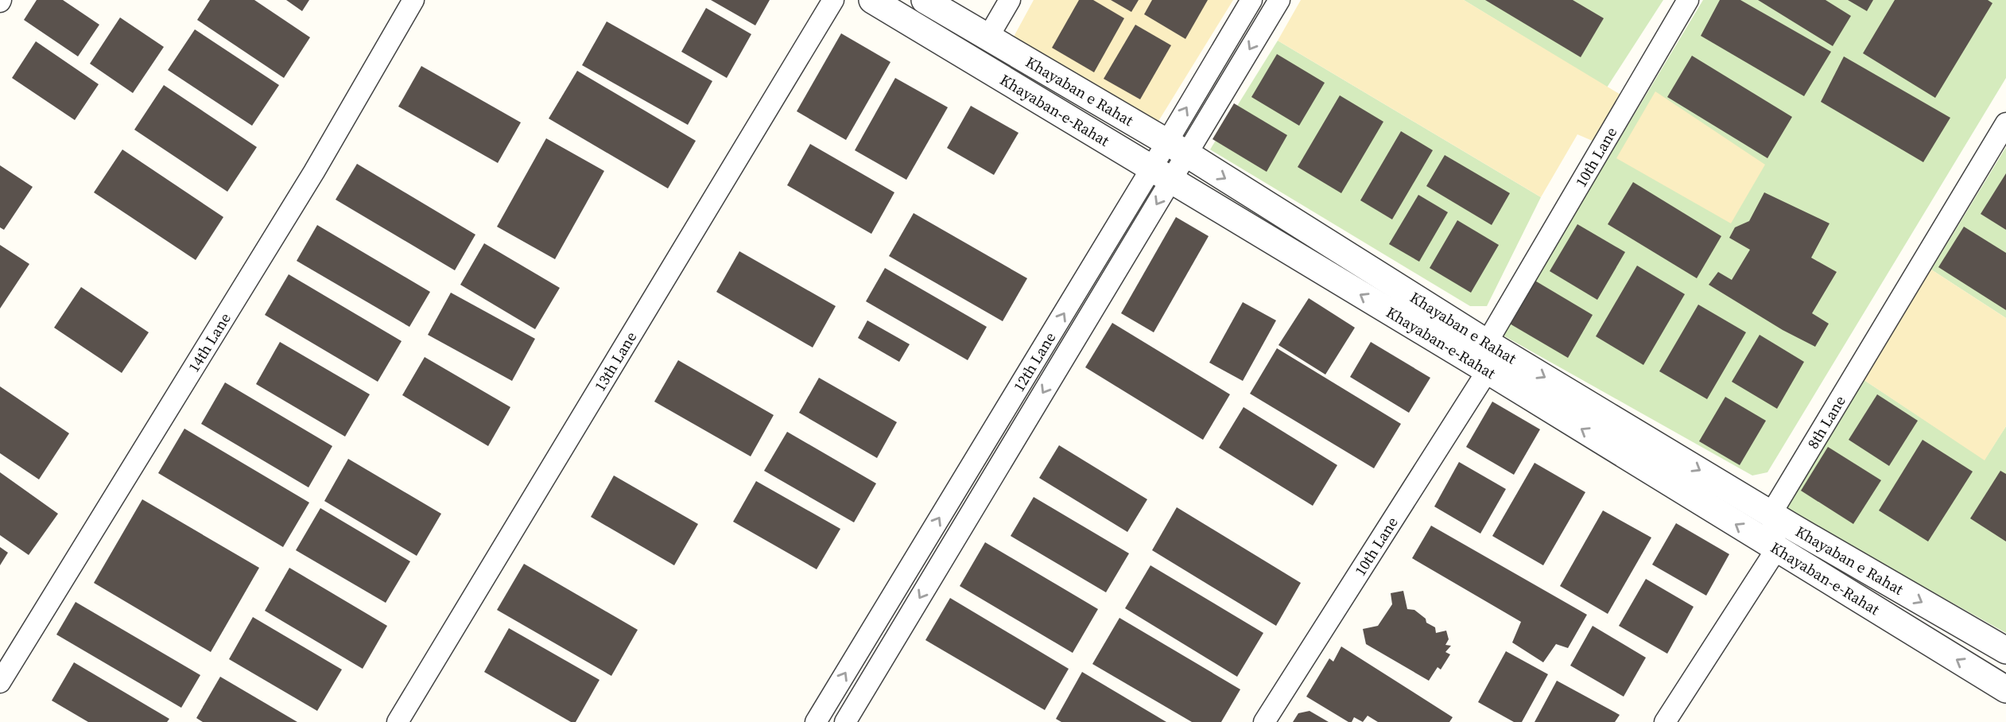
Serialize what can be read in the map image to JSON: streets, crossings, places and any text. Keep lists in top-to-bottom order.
{
  "streets": {
    "street": [
      "Khayaban e Rahat",
      "Khayaban-e-Rahat",
      "10th Lane",
      "14th Lane",
      "13th Lane",
      "12th Lane",
      "8th Lane"
    ]
  },
  "crossings": [
    ["Khayaban e Rahat", "10th Lane"],
    ["Khayaban e Rahat", "12th Lane"],
    ["Khayaban e Rahat", "8th Lane"],
    ["Khayaban-e-Rahat", "10th Lane"],
    ["Khayaban-e-Rahat", "12th Lane"]
  ],
  "one_way": ["Khayaban e Rahat", "Khayaban-e-Rahat"]
}
